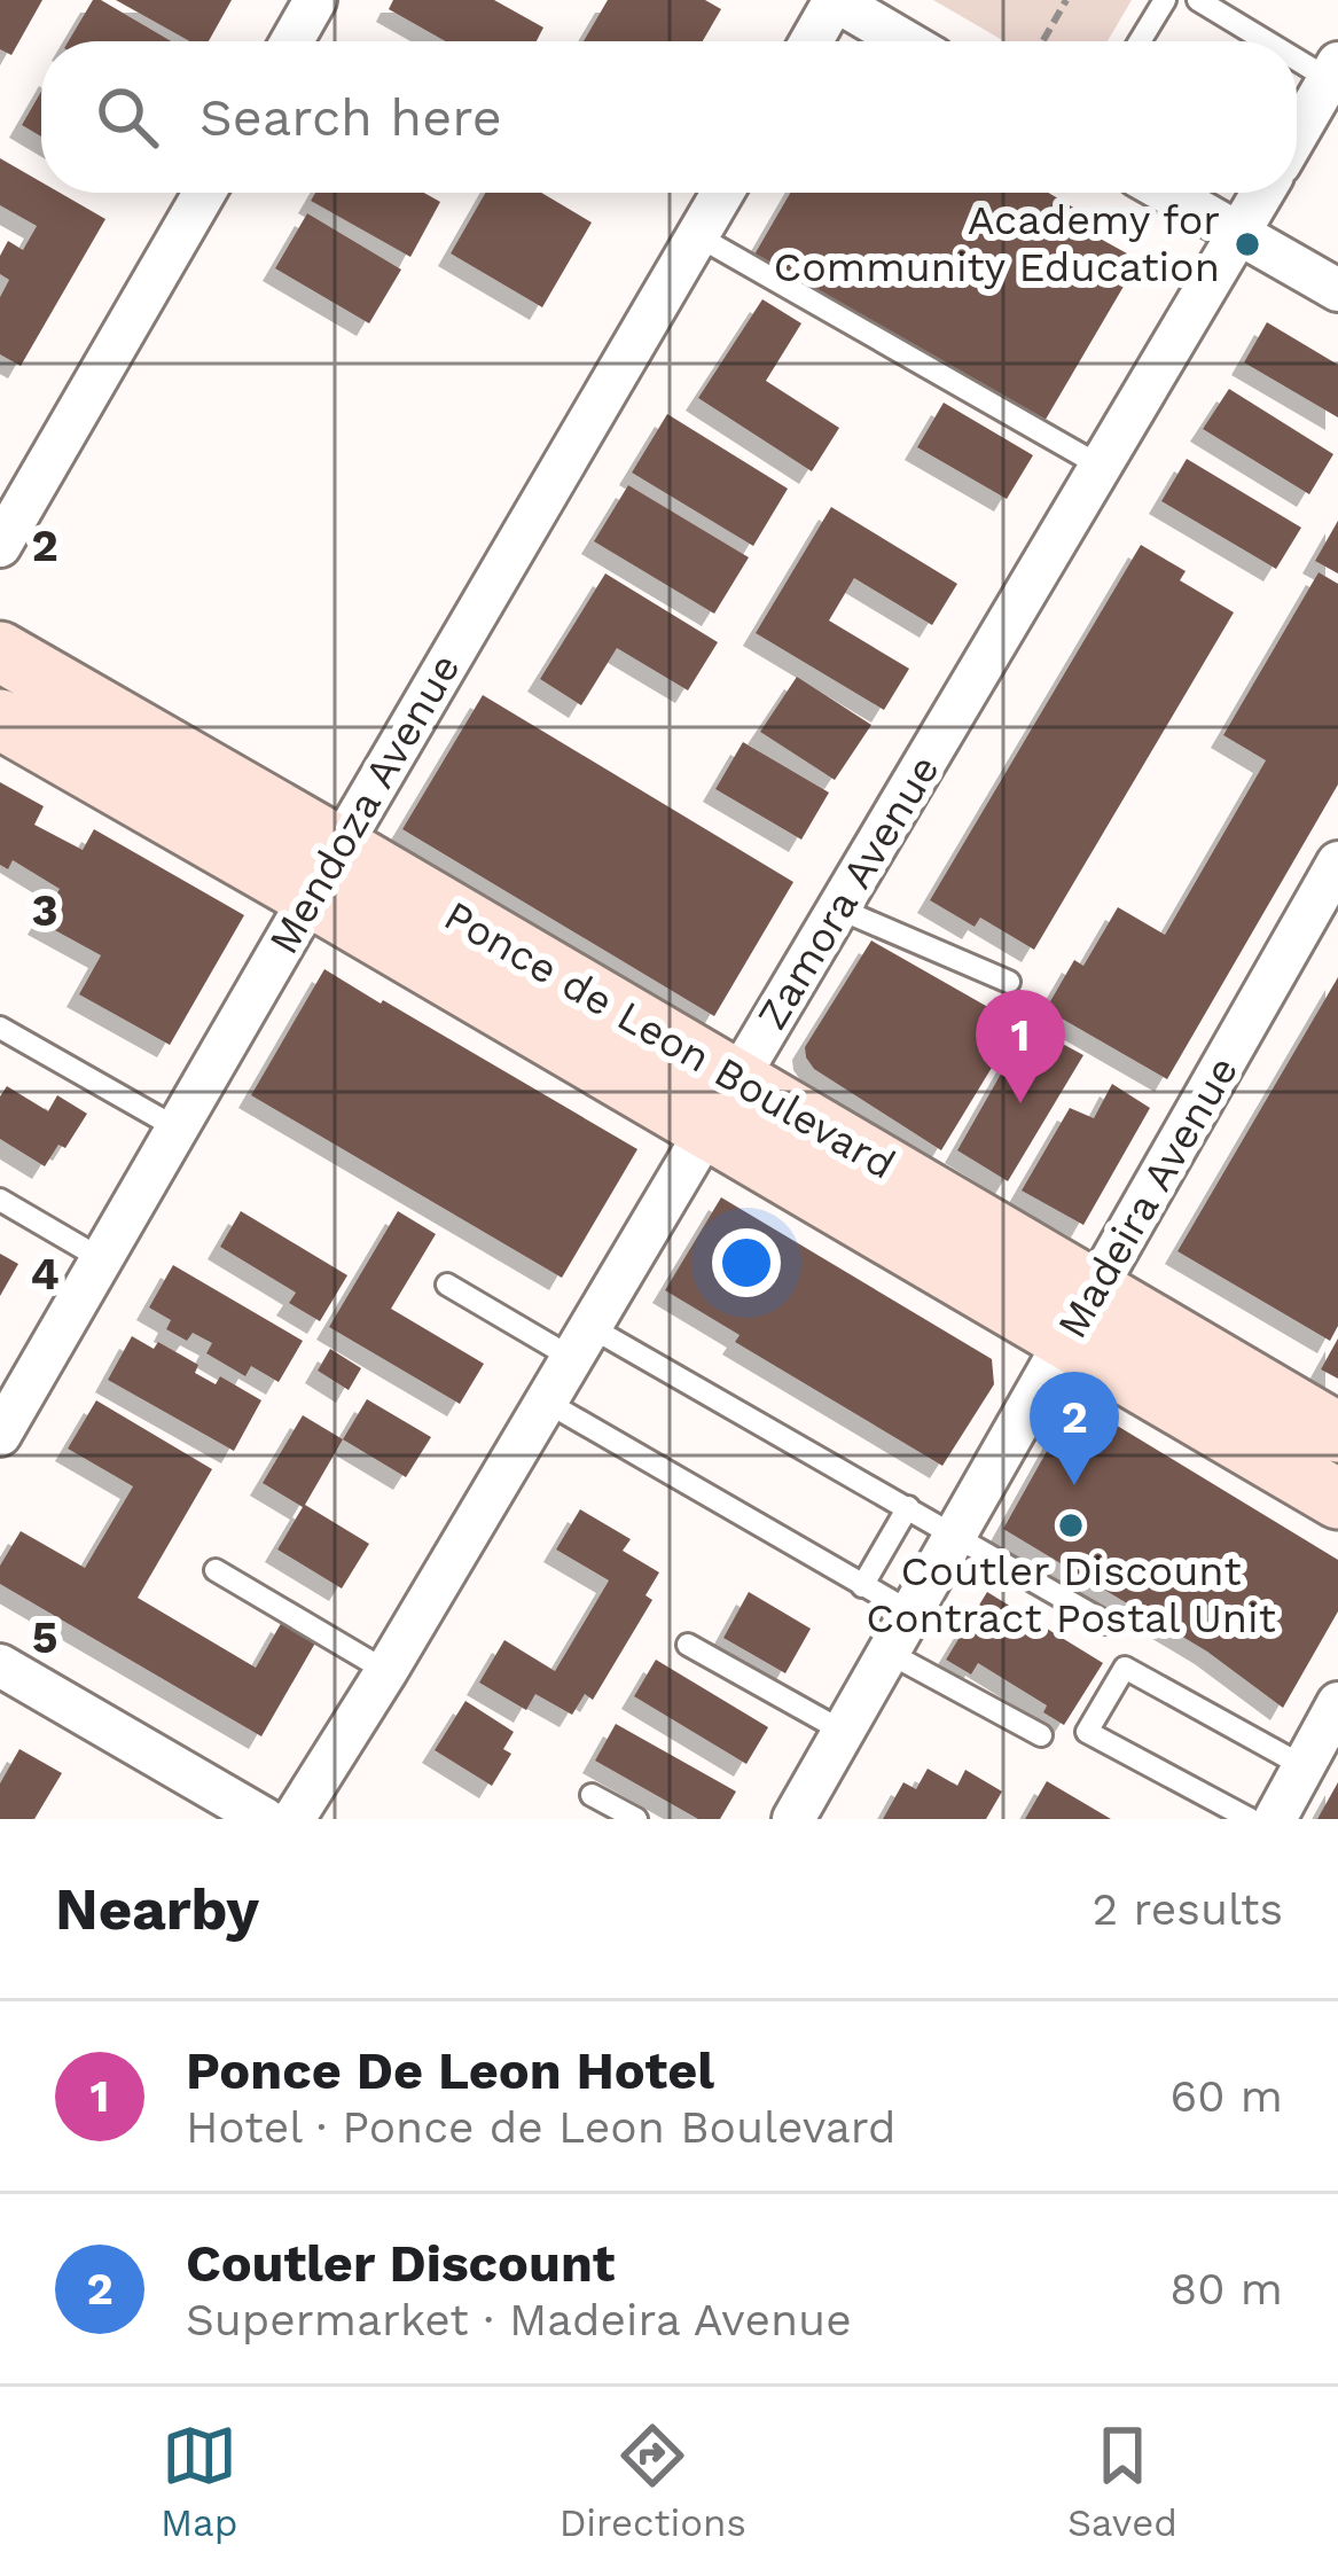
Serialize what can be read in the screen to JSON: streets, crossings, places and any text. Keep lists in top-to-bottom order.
{
  "streets": {
    "street": [
      "Mendoza Avenue",
      "Zamora Avenue",
      "Ponce de Leon Boulevard",
      "Madeira Avenue"
    ]
  },
  "crossings": [
    ["Mendoza Avenue", "Ponce de Leon Boulevard"],
    ["Zamora Avenue", "Ponce de Leon Boulevard"],
    ["Ponce de Leon Boulevard", "Madeira Avenue"]
  ],
  "places": ["Academy for Community Education", "Coutler Discount Contract Postal Unit"],
  "page": {
    "search": "Search here",
    "pins": ["1", "2"],
    "heading": ["Nearby", "2 results"],
    "list": [
      {
        "mark": "1",
        "name": "Ponce De Leon Hotel",
        "note": "Hotel · Ponce de Leon Boulevard",
        "value": "60 m"
      },
      {
        "mark": "2",
        "name": "Coutler Discount",
        "note": "Supermarket · Madeira Avenue",
        "value": "80 m"
      }
    ],
    "nav": ["Map", "Directions", "Saved"]
  },
  "grid": {
    "rows": [
      "2",
      "3",
      "4",
      "5"
    ]
  }
}
